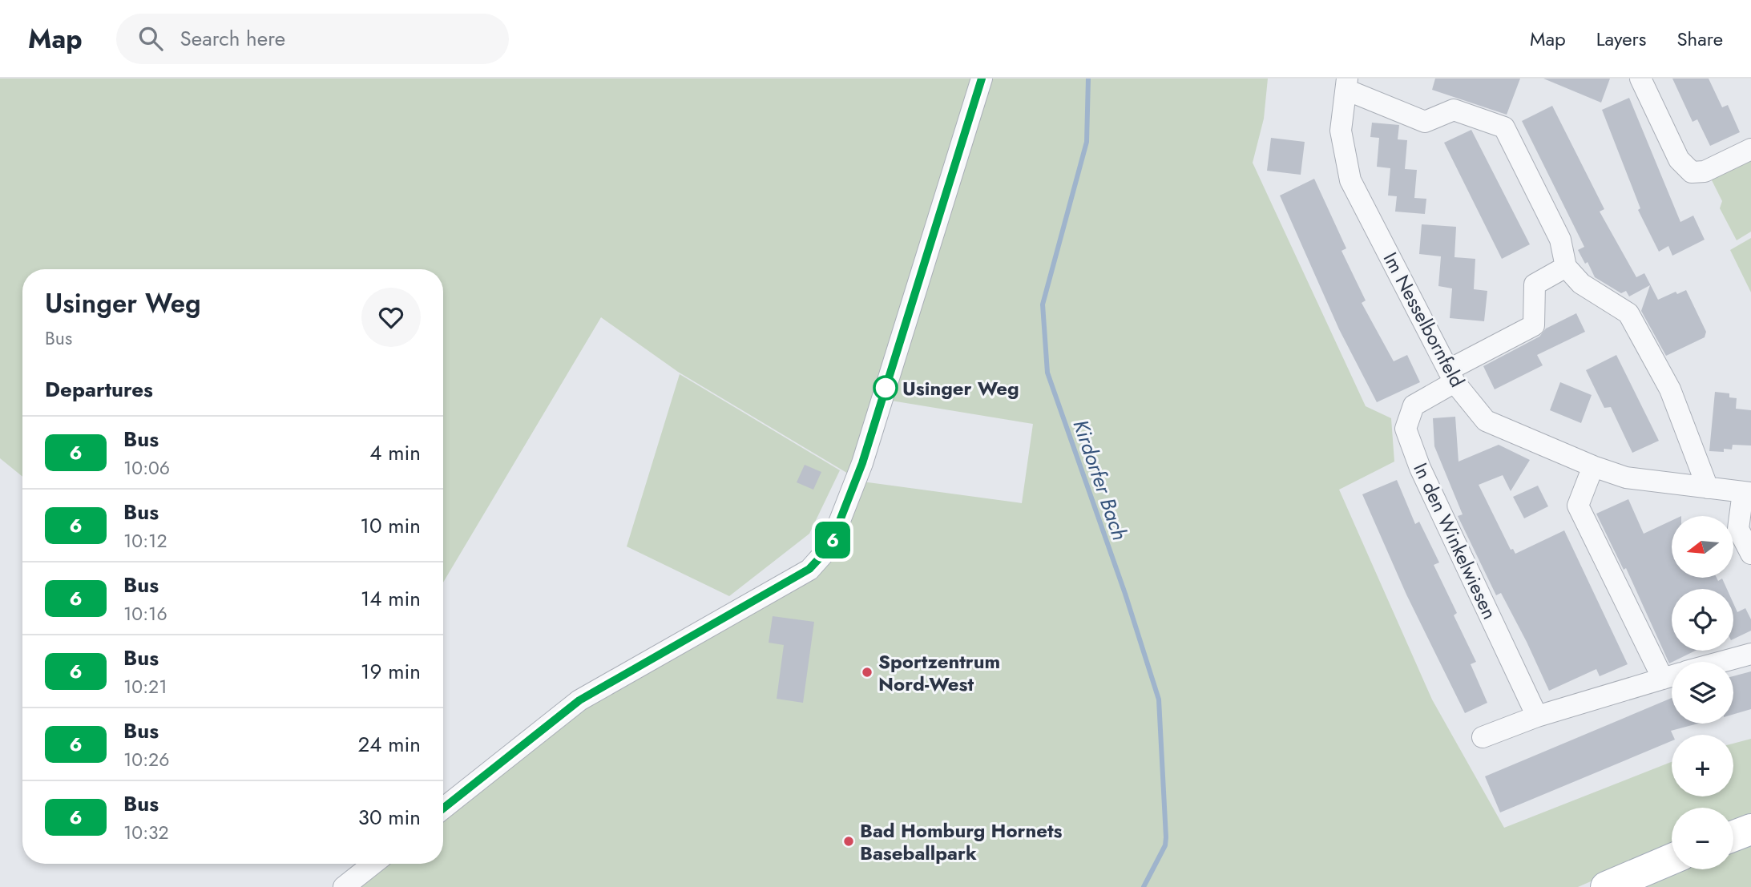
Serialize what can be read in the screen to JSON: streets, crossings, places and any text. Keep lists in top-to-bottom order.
{
  "streets": {
    "street": ["Im Nesselbornfeld", "In den Winkelwiesen"]
  },
  "crossings": [
    ["Im Nesselbornfeld", "In den Winkelwiesen"]
  ],
  "water": ["Kirdorfer Bach"],
  "places": ["Usinger Weg", "Sportzentrum Nord-West", "Bad Homburg Hornets Baseballpark"],
  "lines": ["bus line 6"],
  "north": "left",
  "page": {
    "header": "Map",
    "search": "Search here",
    "nav": ["Map", "Layers", "Share"],
    "on_map": "6",
    "heading": [
      ["Usinger Weg", "Bus"],
      "Departures"
    ],
    "list": [
      {
        "mark": "6",
        "name": "Bus",
        "note": "10:06",
        "value": "4 min"
      },
      {
        "mark": "6",
        "name": "Bus",
        "note": "10:12",
        "value": "10 min"
      },
      {
        "mark": "6",
        "name": "Bus",
        "note": "10:16",
        "value": "14 min"
      },
      {
        "mark": "6",
        "name": "Bus",
        "note": "10:21",
        "value": "19 min"
      },
      {
        "mark": "6",
        "name": "Bus",
        "note": "10:26",
        "value": "24 min"
      },
      {
        "mark": "6",
        "name": "Bus",
        "note": "10:32",
        "value": "30 min"
      }
    ],
    "map_buttons": ["+", "−"]
  }
}
